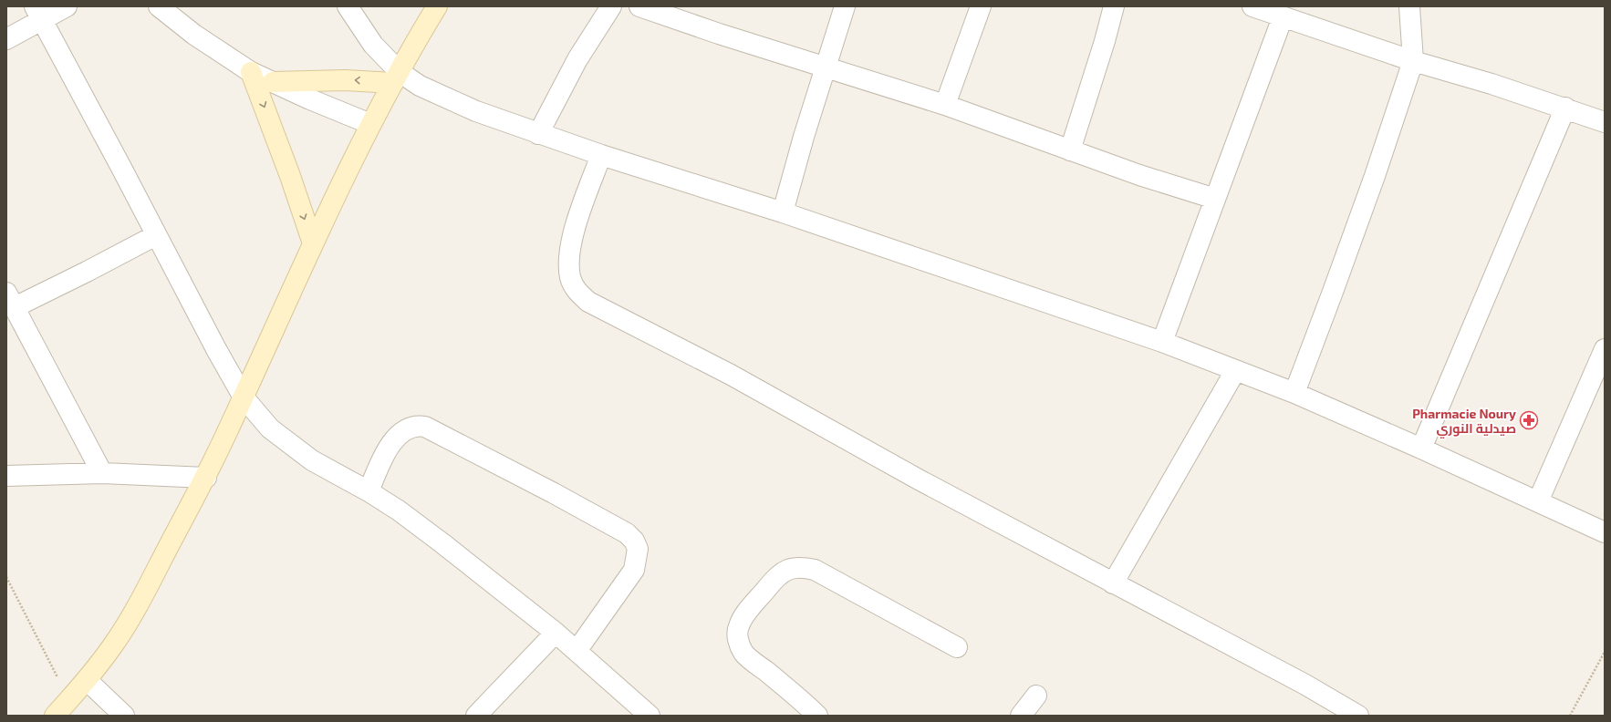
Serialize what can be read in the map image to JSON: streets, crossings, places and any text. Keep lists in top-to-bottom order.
{
  "places": {
    "pharmacy": ["Pharmacie Noury صيدلية النوري"]
  }
}
